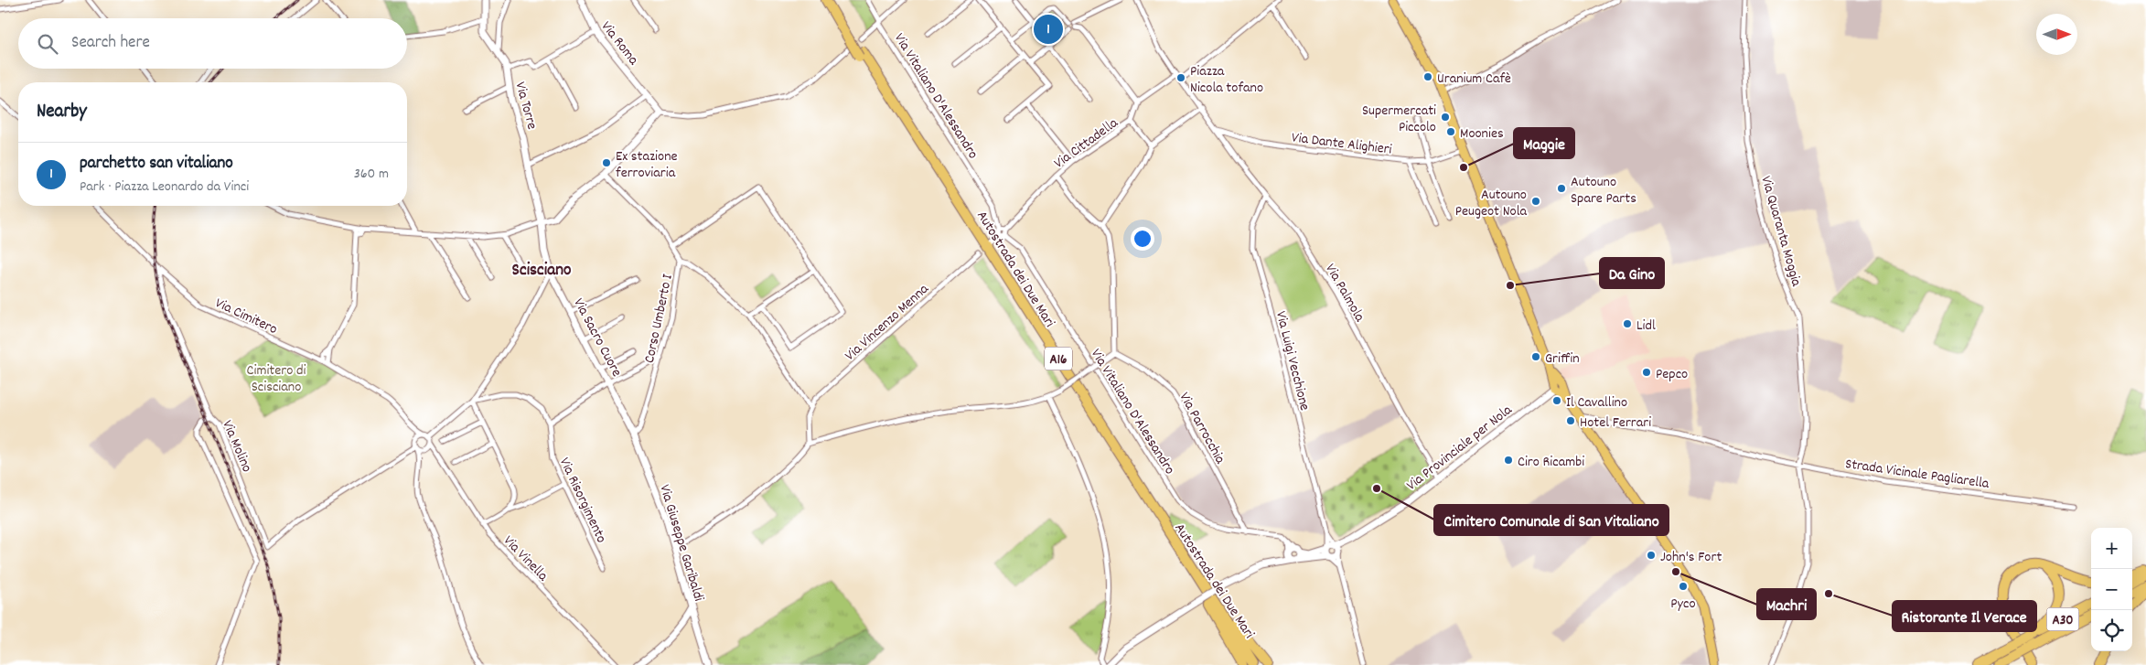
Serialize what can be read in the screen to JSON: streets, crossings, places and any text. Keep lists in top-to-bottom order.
{
  "streets": {
    "highway": ["Autostrada dei Due Mari", "A16", "A30"],
    "street": [
      "Via Roma",
      "Via Vitaliano D'Alessandro",
      "Via Torre",
      "Via Cittadella",
      "Via Dante Alighieri",
      "Via Quaranta Moggia",
      "Via Palmola",
      "Via Cimitero",
      "Corso Umberto I",
      "Via Vincenzo Menna",
      "Via Sacro Cuore",
      "Via Luigi Vecchione",
      "Via Parrocchia",
      "Via Molino",
      "Via Provinciale per Nola",
      "Strada Vicinale Pagliarella",
      "Via Risorgimento",
      "Via Giuseppe Garibaldi",
      "Via Vinella"
    ]
  },
  "crossings": [
    ["Via Vitaliano D'Alessandro", "Via Parrocchia"],
    ["Via Torre", "Via Sacro Cuore"],
    ["Via Cittadella", "Via Palmola"],
    ["Via Dante Alighieri", "Via Palmola"],
    ["Via Quaranta Moggia", "Strada Vicinale Pagliarella"],
    ["Via Palmola", "Via Luigi Vecchione"],
    ["Via Palmola", "Via Provinciale per Nola"],
    ["Via Cimitero", "Via Molino"],
    ["Via Cimitero", "Via Vinella"],
    ["Corso Umberto I", "Via Sacro Cuore"],
    ["Corso Umberto I", "Via Giuseppe Garibaldi"],
    ["Via Sacro Cuore", "Via Giuseppe Garibaldi"],
    ["Via Luigi Vecchione", "Via Provinciale per Nola"],
    ["Via Molino", "Via Vinella"]
  ],
  "districts": ["Scisciano"],
  "parks": ["Cimitero di Scisciano"],
  "places": [
    "Uranium Cafè",
    "Piazza Nicola tofano",
    "Supermercati Piccolo",
    "Moonies",
    "Ex stazione ferroviaria",
    "Maggie",
    "Autouno Spare Parts",
    "Autouno Peugeot Nola",
    "Da Gino",
    "Lidl",
    "Griffin",
    "Pepco",
    "Il Cavallino",
    "Hotel Ferrari",
    "Ciro Ricambi",
    "Cimitero Comunale di San Vitaliano",
    "John's Fort",
    "Machri",
    "Pyco",
    "Ristorante Il Verace"
  ],
  "north": "right",
  "page": {
    "pins": "1",
    "search": "Search here",
    "heading": "Nearby",
    "list": [
      {
        "mark": "1",
        "name": "parchetto san vitaliano",
        "note": "Park · Piazza Leonardo da Vinci",
        "value": "360 m"
      }
    ],
    "map_buttons": ["+", "−"]
  }
}
